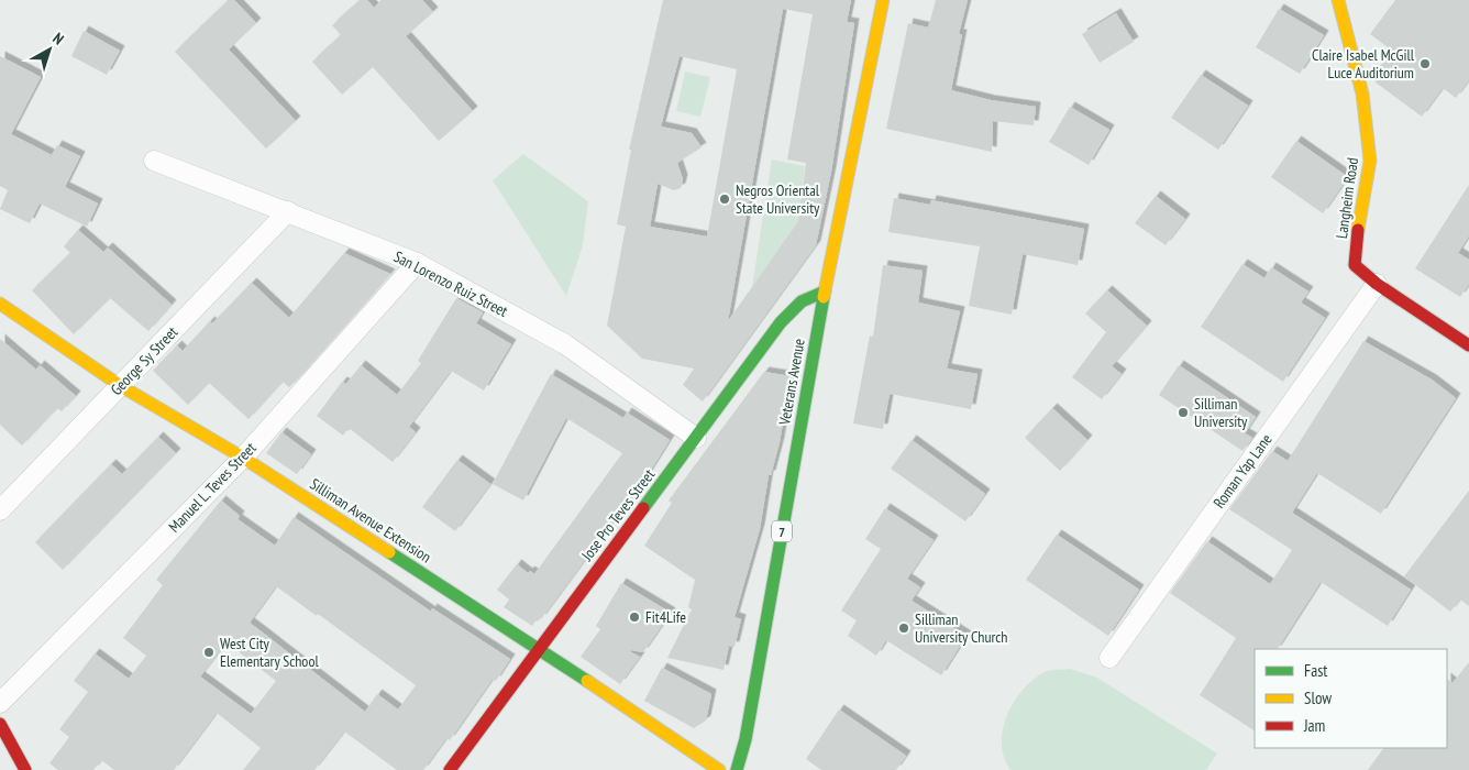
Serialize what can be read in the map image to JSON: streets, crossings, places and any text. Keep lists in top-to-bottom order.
{
  "streets": {
    "street": [
      "Langheim Road",
      "San Lorenzo Ruiz Street",
      "George Sy Street",
      "Veterans Avenue",
      "Roman Yap Lane",
      "Manuel L. Teves Street",
      "Jose Pro Teves Street",
      "Silliman Avenue Extension",
      "7"
    ]
  },
  "crossings": [
    ["Langheim Road", "Roman Yap Lane"],
    ["San Lorenzo Ruiz Street", "George Sy Street"],
    ["San Lorenzo Ruiz Street", "Manuel L. Teves Street"],
    ["San Lorenzo Ruiz Street", "Jose Pro Teves Street"],
    ["George Sy Street", "Silliman Avenue Extension"],
    ["Veterans Avenue", "Jose Pro Teves Street"],
    ["Manuel L. Teves Street", "Silliman Avenue Extension"],
    ["Jose Pro Teves Street", "Silliman Avenue Extension"]
  ],
  "places": [
    "Claire Isabel McGill Luce Auditorium",
    "Negros Oriental State University",
    "Silliman University",
    "Fit4Life",
    "Silliman University Church",
    "West City Elementary School"
  ],
  "legend": ["Fast", "Slow", "Jam"],
  "north": "top right"
}
